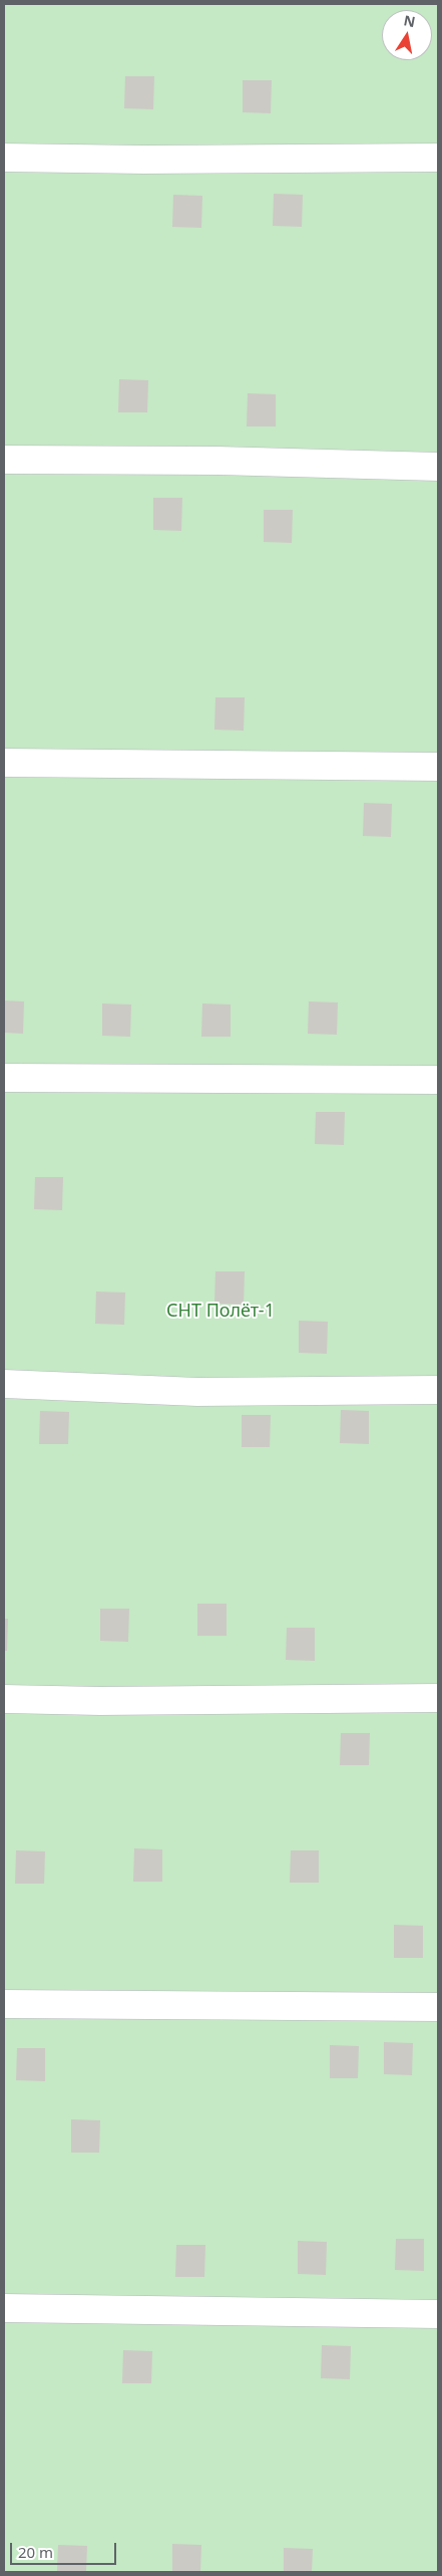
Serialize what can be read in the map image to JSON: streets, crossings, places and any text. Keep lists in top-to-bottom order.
{
  "parks": ["СНТ Полёт-1"],
  "scale_bar": "20 m",
  "north": "top"
}
